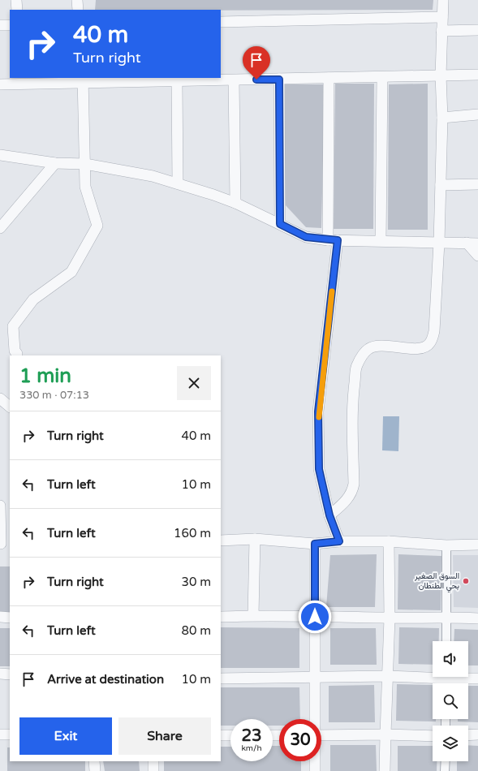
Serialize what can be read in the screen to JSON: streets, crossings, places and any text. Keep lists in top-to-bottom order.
{
  "places": ["السوق الصغير بحي الطنطان"],
  "page": {
    "turn": ["40 m", "Turn right"],
    "heading": ["1 min", "330 m · 07:13"],
    "list": [
      {
        "name": "Turn right",
        "value": "40 m"
      },
      {
        "name": "Turn left",
        "value": "10 m"
      },
      {
        "name": "Turn left",
        "value": "160 m"
      },
      {
        "name": "Turn right",
        "value": "30 m"
      },
      {
        "name": "Turn left",
        "value": "80 m"
      },
      {
        "name": "Arrive at destination",
        "value": "10 m"
      }
    ],
    "buttons": ["Exit", "Share"],
    "speed": "23 km/h",
    "limit": "30"
  }
}
